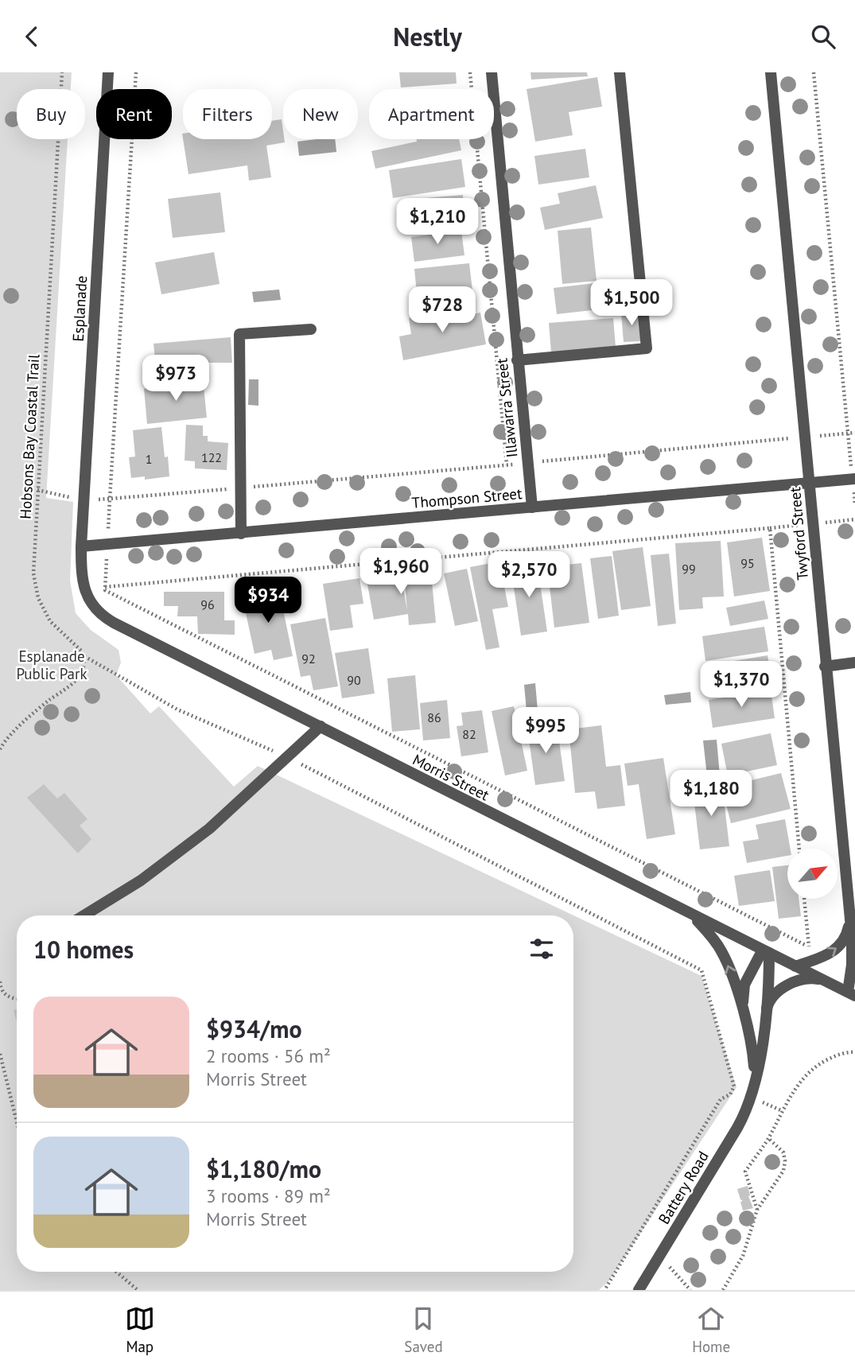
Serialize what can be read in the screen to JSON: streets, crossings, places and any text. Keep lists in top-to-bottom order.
{
  "streets": {
    "street": [
      "Esplanade",
      "Illawarra Street",
      "Thompson Street",
      "Twyford Street",
      "Morris Street",
      "Battery Road"
    ],
    "path": ["Hobsons Bay Coastal Trail"]
  },
  "crossings": [
    ["Esplanade", "Thompson Street"],
    ["Esplanade", "Morris Street"],
    ["Illawarra Street", "Thompson Street"],
    ["Thompson Street", "Twyford Street"],
    ["Thompson Street", "Morris Street"],
    ["Twyford Street", "Morris Street"],
    ["Morris Street", "Battery Road"]
  ],
  "parks": ["Esplanade Public Park"],
  "house_numbers": [
    "122",
    "1",
    "95",
    "99",
    "96",
    "92",
    "90",
    "86",
    "82"
  ],
  "north": "top right",
  "page": {
    "header": "Nestly",
    "chip": [
      "Buy",
      "Rent",
      "Filters",
      "New",
      "Apartment"
    ],
    "price": [
      "$1,210",
      "$1,500",
      "$728",
      "$973",
      "$1,960",
      "$2,570",
      "$934",
      "$1,370",
      "$995",
      "$1,180"
    ],
    "heading": "10 homes",
    "list": [
      {
        "name": "$934/mo",
        "note": "2 rooms · 56 m² · Morris Street"
      },
      {
        "name": "$1,180/mo",
        "note": "3 rooms · 89 m² · Morris Street"
      }
    ],
    "tabs": ["Map", "Saved", "Home"]
  }
}
